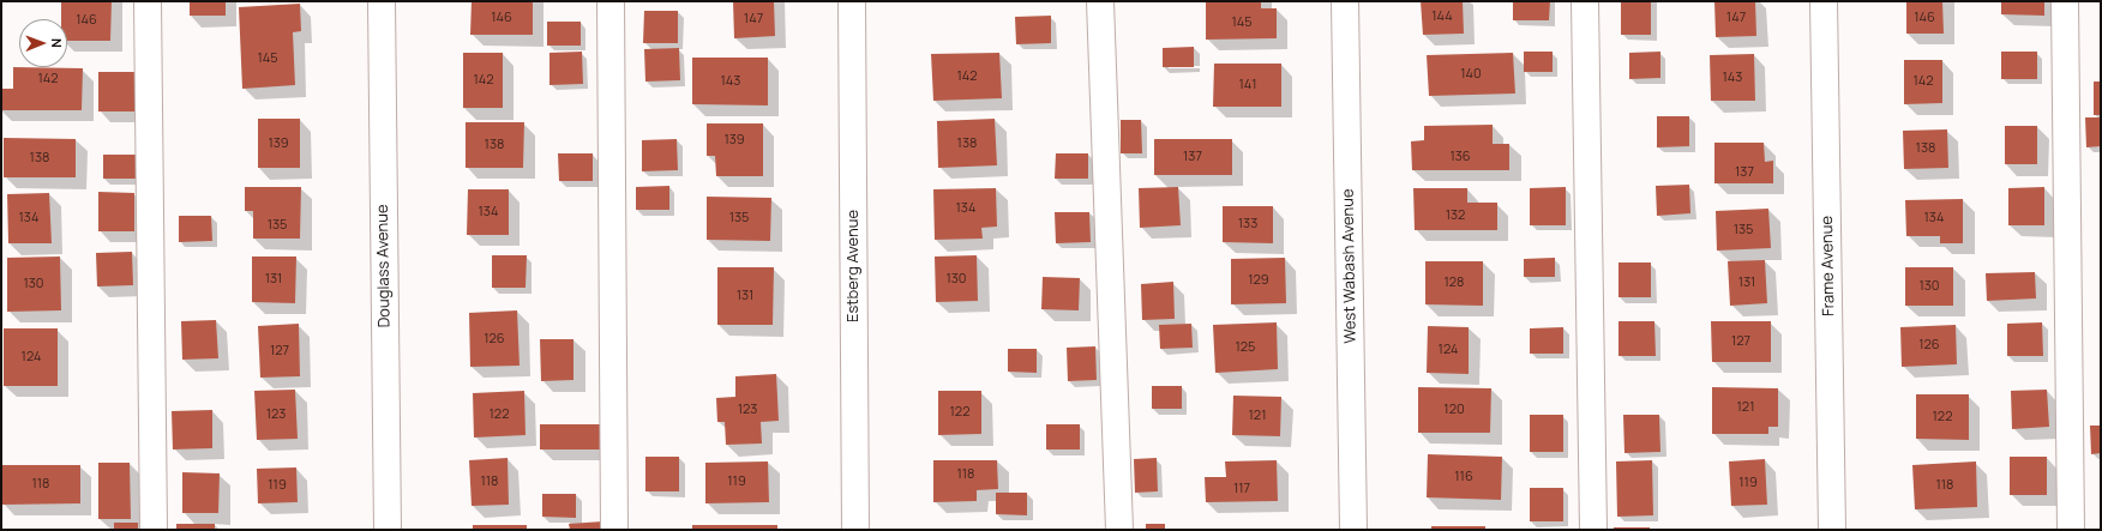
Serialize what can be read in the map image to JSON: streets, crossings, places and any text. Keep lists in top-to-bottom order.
{
  "streets": {
    "street": [
      "Douglass Avenue",
      "Estberg Avenue",
      "West Wabash Avenue",
      "Frame Avenue"
    ]
  },
  "house_numbers": [
    "144",
    "146",
    "147",
    "146",
    "147",
    "146",
    "145",
    "145",
    "140",
    "142",
    "143",
    "142",
    "142",
    "143",
    "142",
    "141",
    "139",
    "139",
    "138",
    "138",
    "138",
    "137",
    "136",
    "138",
    "137",
    "134",
    "134",
    "132",
    "134",
    "135",
    "134",
    "133",
    "135",
    "135",
    "131",
    "130",
    "129",
    "128",
    "131",
    "130",
    "130",
    "131",
    "126",
    "127",
    "126",
    "125",
    "124",
    "127",
    "124",
    "121",
    "123",
    "120",
    "122",
    "123",
    "122",
    "121",
    "122",
    "118",
    "116",
    "118",
    "119",
    "119",
    "118",
    "119",
    "118",
    "117"
  ],
  "north": "right"
}
